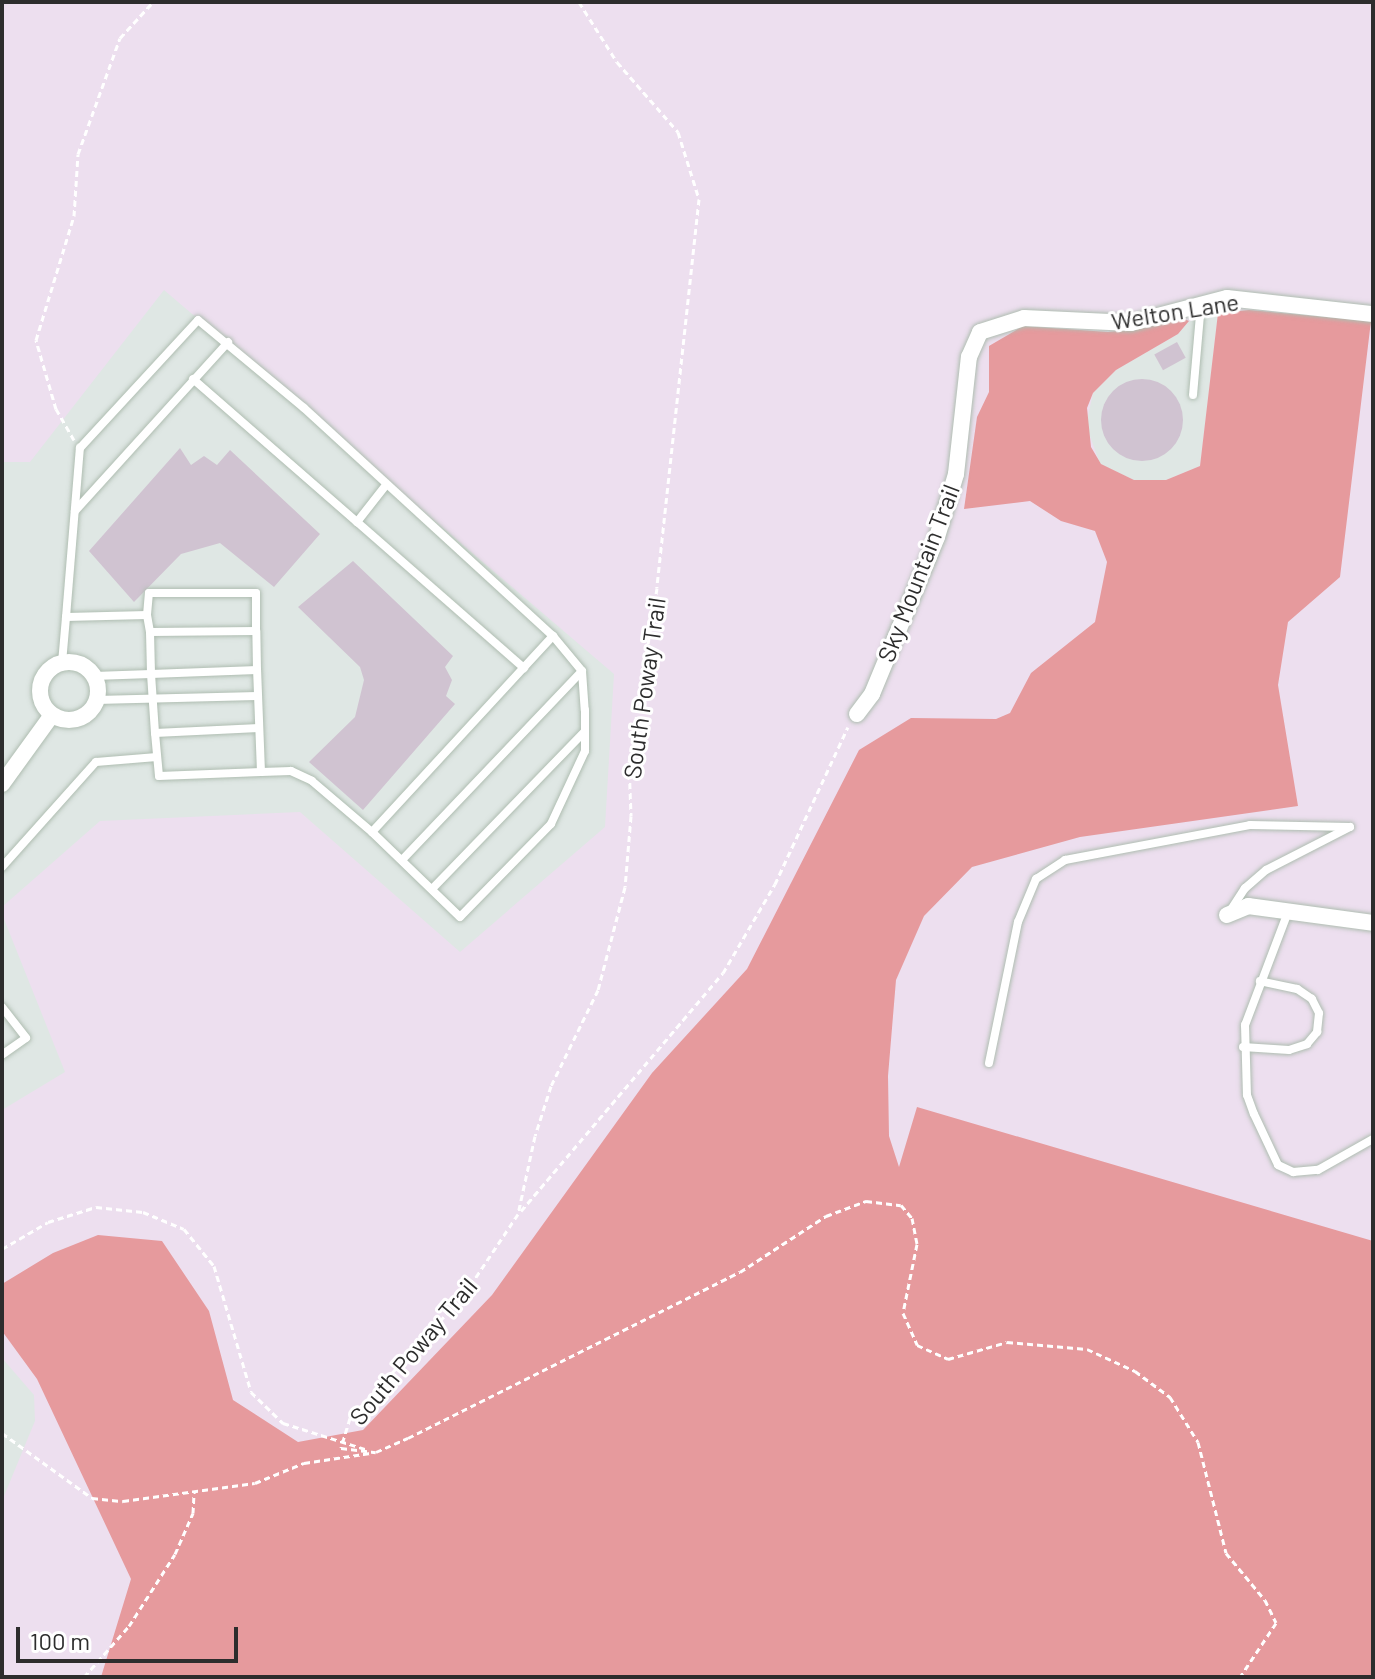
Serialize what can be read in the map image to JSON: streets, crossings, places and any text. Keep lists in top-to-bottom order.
{
  "streets": {
    "street": ["Welton Lane", "Sky Mountain Trail"],
    "path": ["South Poway Trail"]
  },
  "crossings": [
    ["Welton Lane", "Sky Mountain Trail"]
  ],
  "scale_bar": "100 m"
}
